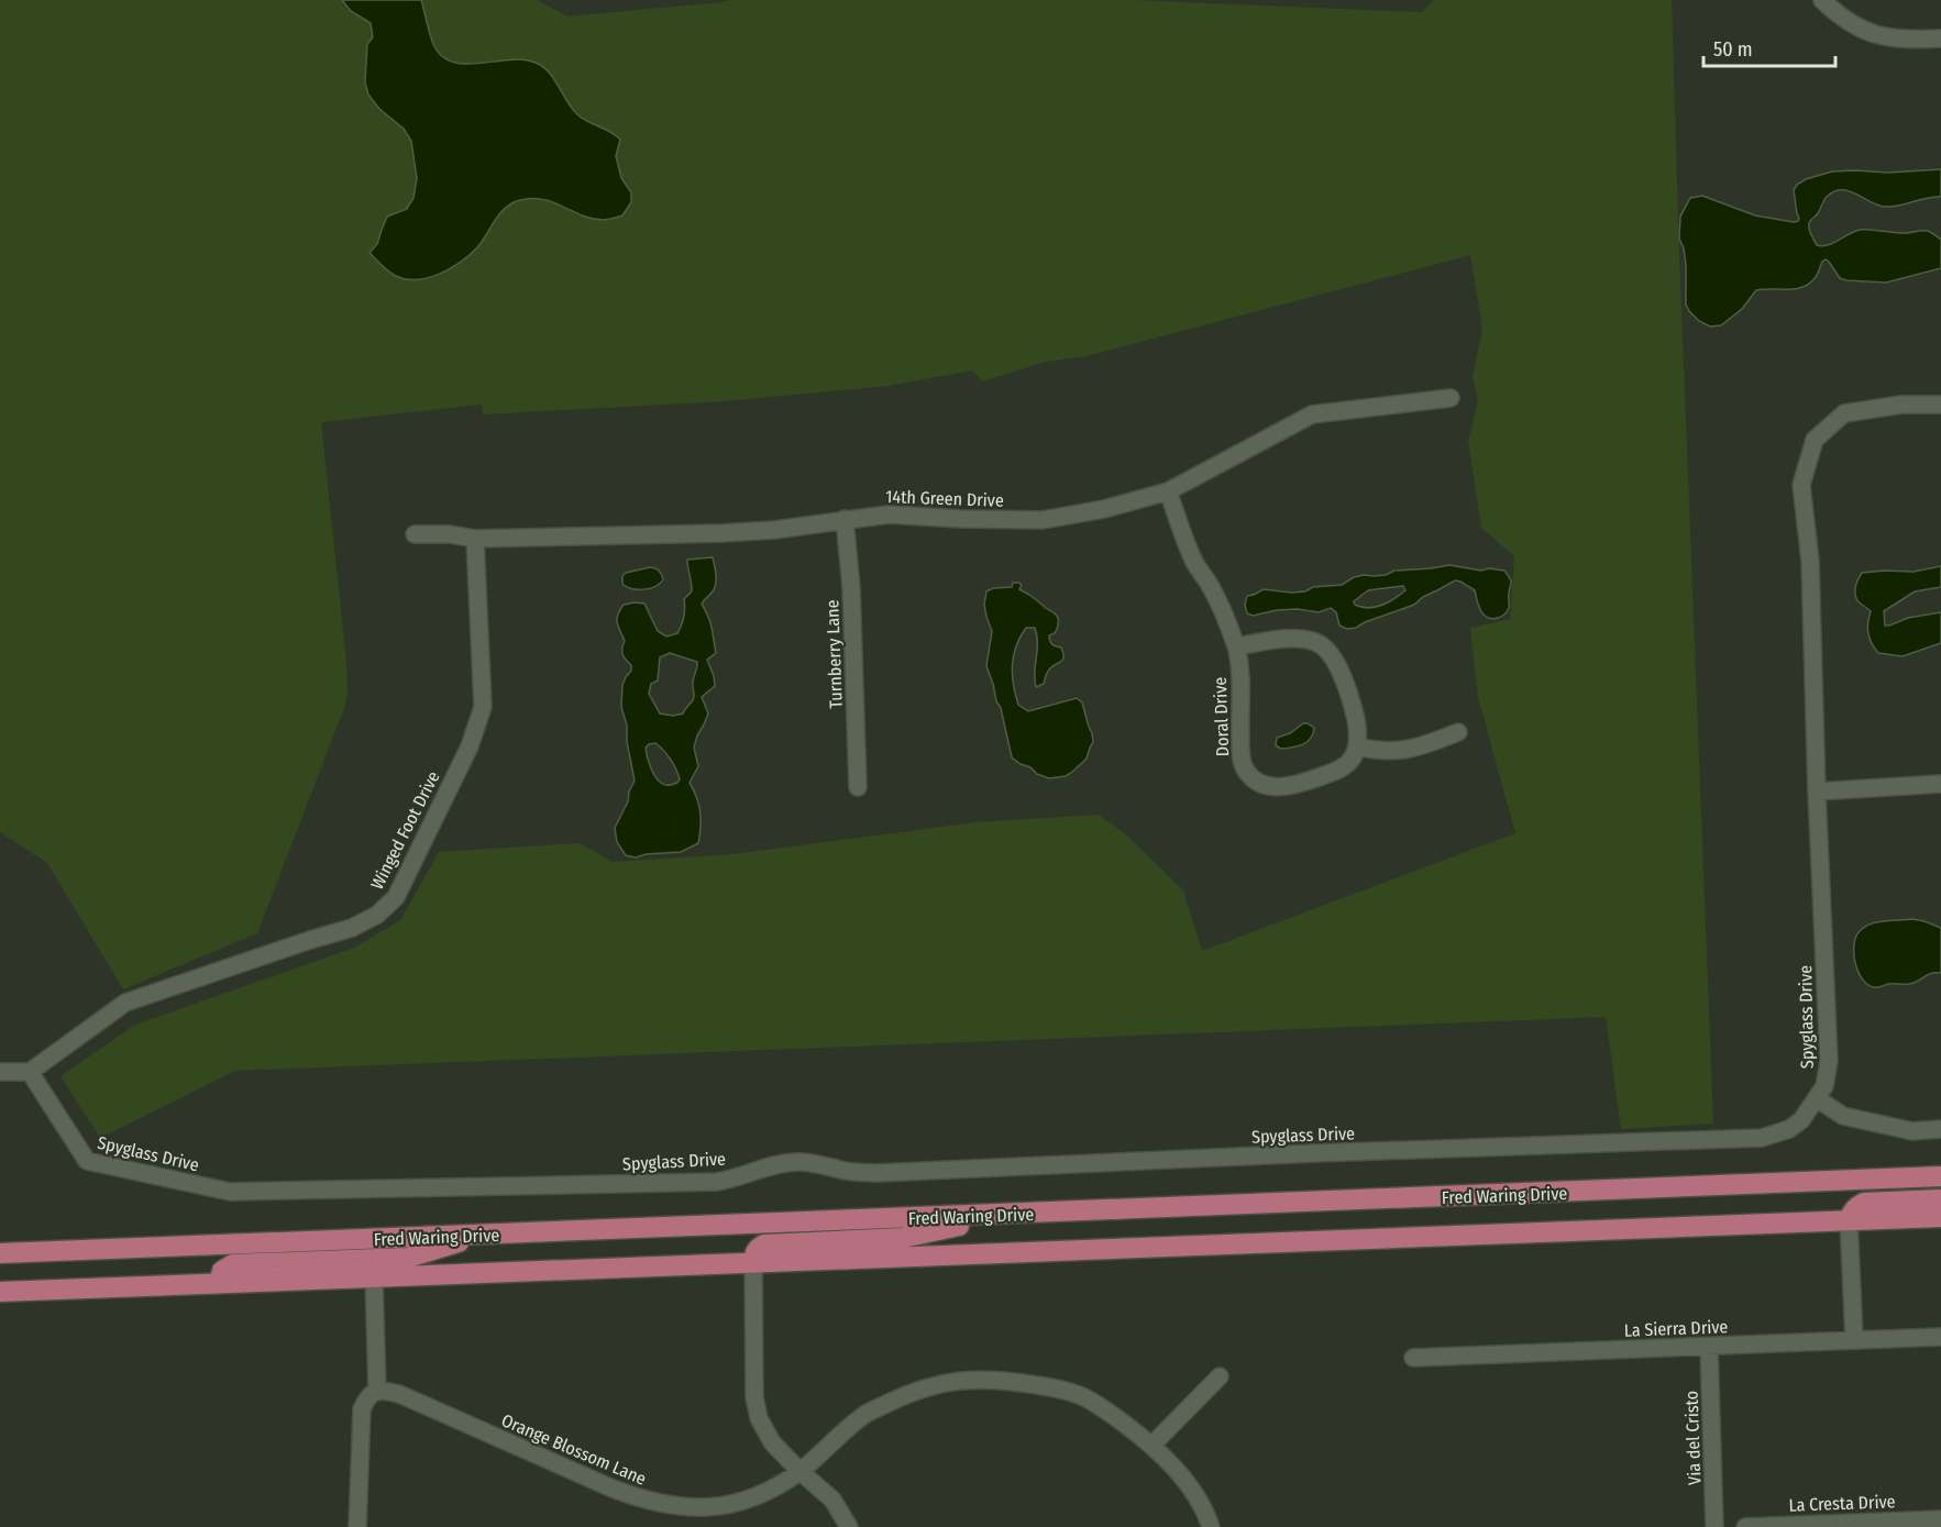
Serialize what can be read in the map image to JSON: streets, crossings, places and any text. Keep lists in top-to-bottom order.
{
  "streets": {
    "main road": ["Fred Waring Drive"],
    "street": [
      "14th Green Drive",
      "Turnberry Lane",
      "Doral Drive",
      "Winged Foot Drive",
      "Spyglass Drive",
      "La Sierra Drive",
      "Via del Cristo",
      "Orange Blossom Lane",
      "La Cresta Drive"
    ]
  },
  "crossings": [
    ["14th Green Drive", "Turnberry Lane"],
    ["14th Green Drive", "Doral Drive"],
    ["14th Green Drive", "Winged Foot Drive"],
    ["Winged Foot Drive", "Spyglass Drive"],
    ["La Sierra Drive", "Via del Cristo"]
  ],
  "scale_bar": "50 m"
}
